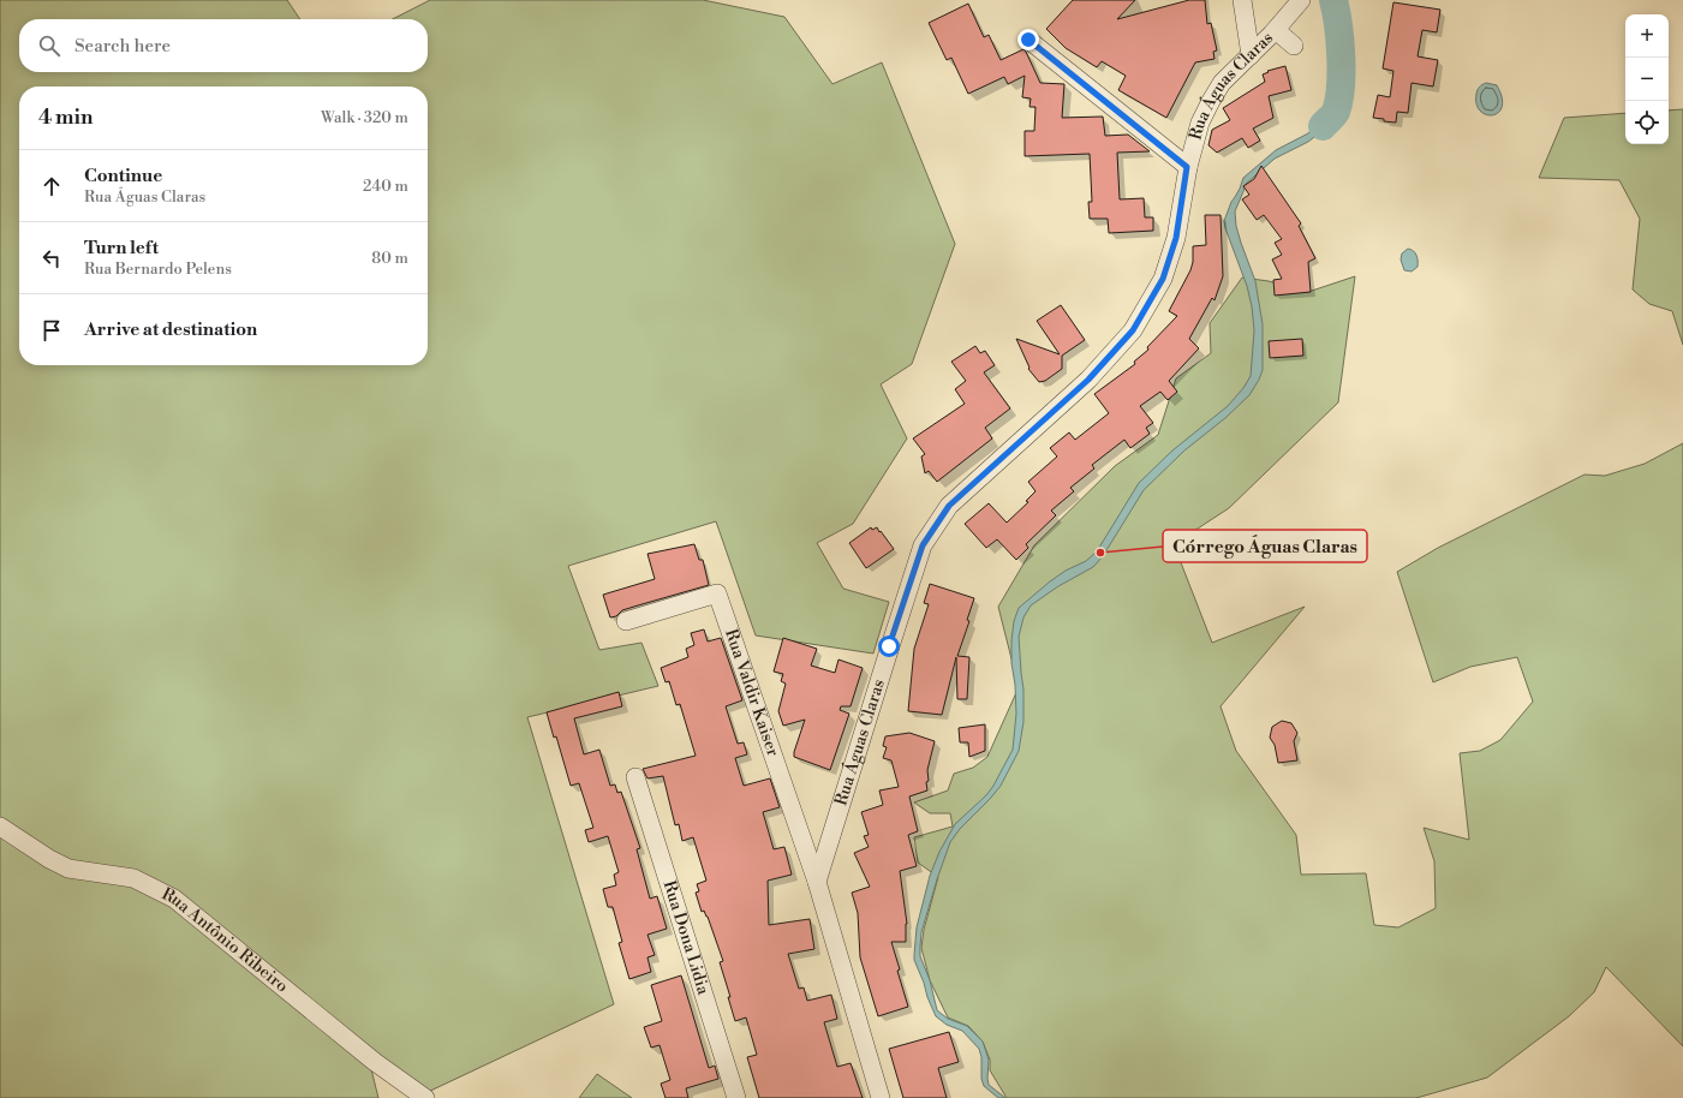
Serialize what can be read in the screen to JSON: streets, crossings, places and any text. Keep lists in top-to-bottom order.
{
  "streets": {
    "street": [
      "Rua Águas Claras",
      "Rua Valdir Kaiser",
      "Rua Dona Lidia",
      "Rua Antônio Ribeiro"
    ]
  },
  "crossings": [
    ["Rua Águas Claras", "Rua Valdir Kaiser"]
  ],
  "places": ["Córrego Águas Claras"],
  "page": {
    "map_buttons": ["+", "−"],
    "search": "Search here",
    "heading": ["4 min", "Walk · 320 m"],
    "list": [
      ["Continue", "Rua Águas Claras", "240 m"],
      ["Turn left", "Rua Bernardo Pelens", "80 m"],
      "Arrive at destination"
    ]
  }
}
